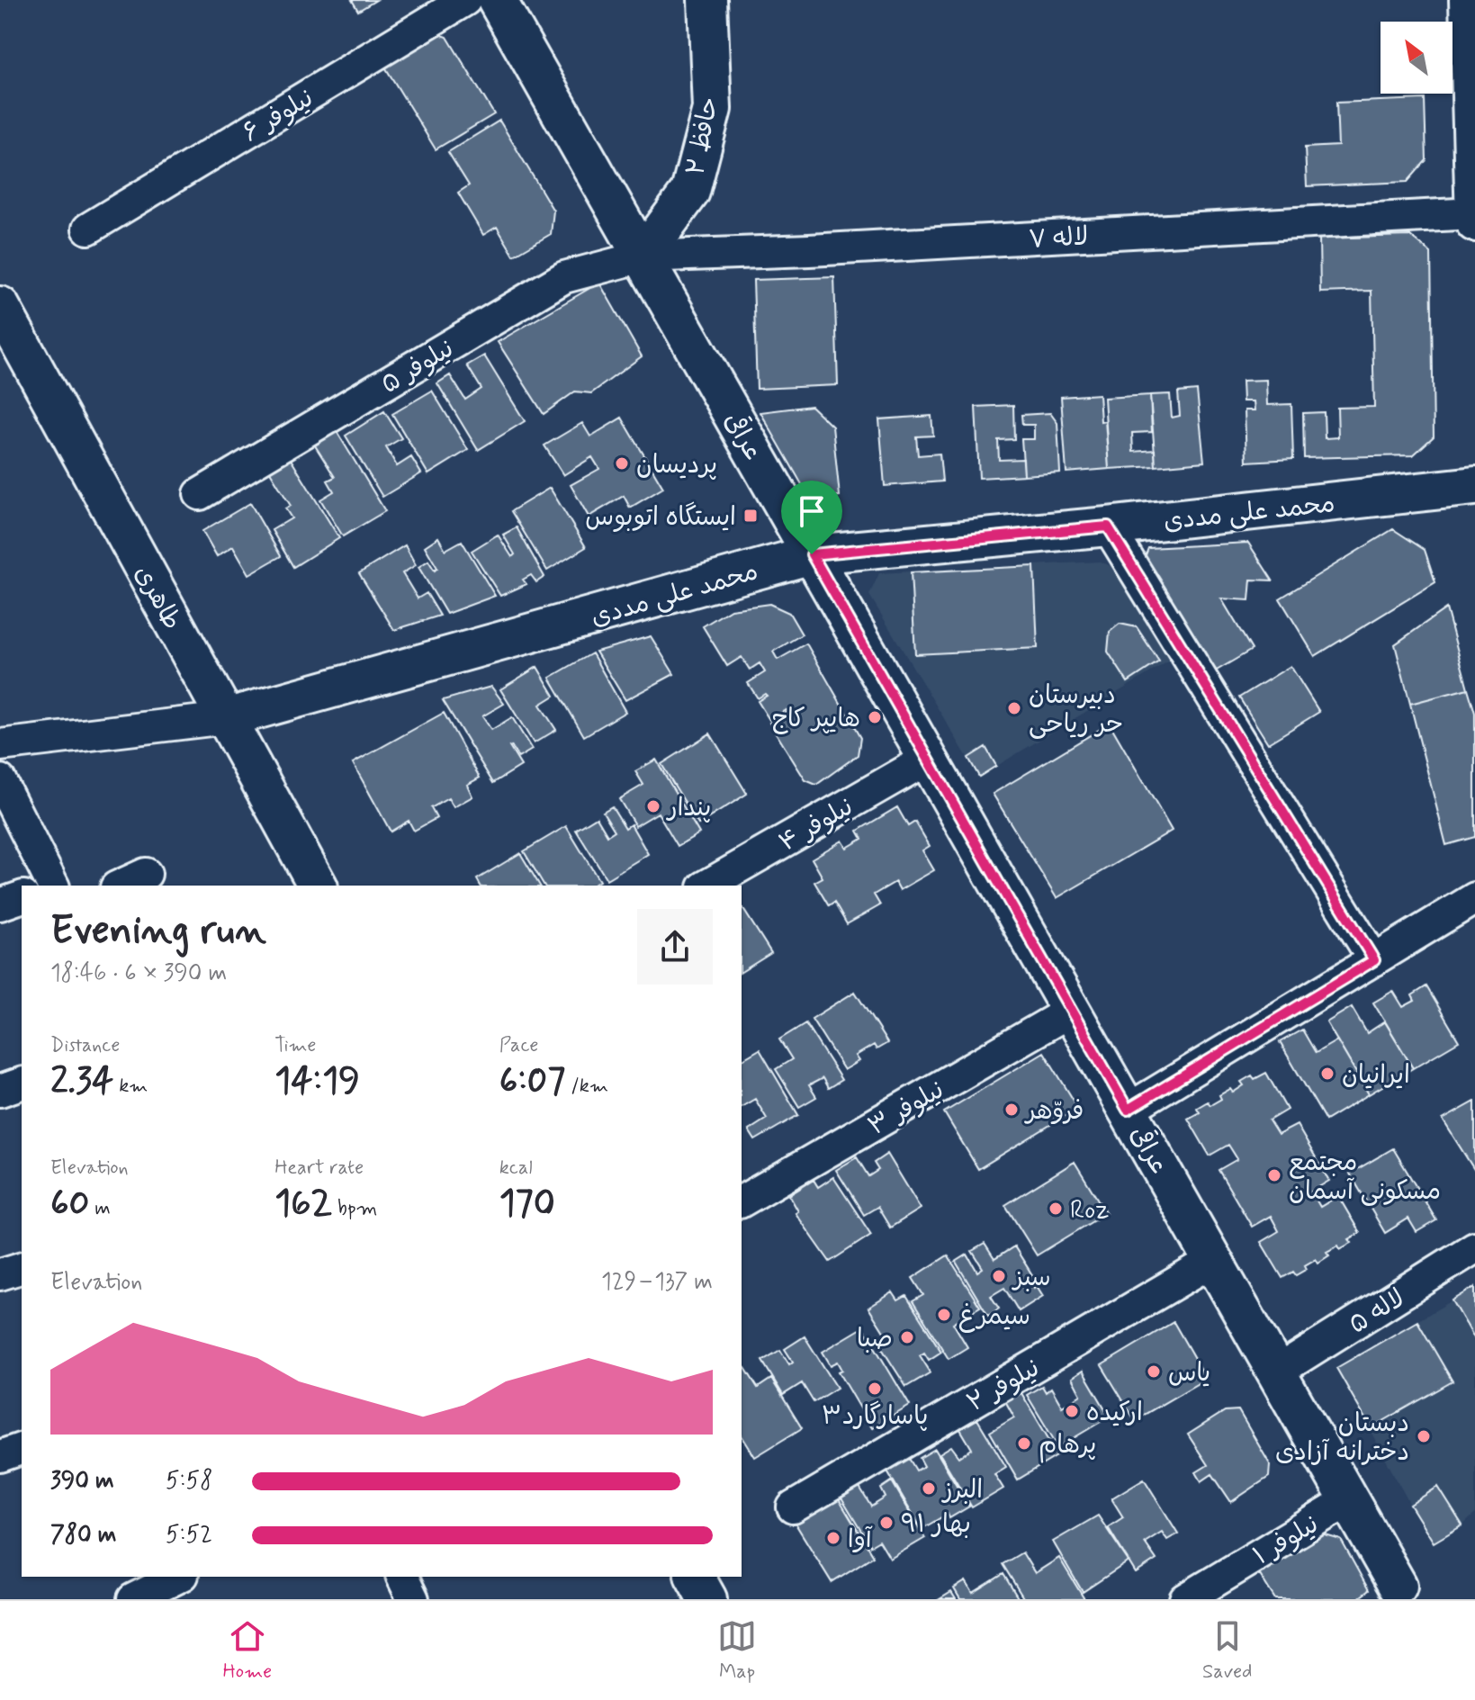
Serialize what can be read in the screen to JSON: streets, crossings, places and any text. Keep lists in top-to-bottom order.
{
  "streets": {
    "street": [
      "نیلوفر ۶",
      "حافظ ۲",
      "لاله ۷",
      "نیلوفر ۵",
      "عراقی",
      "محمد علی مددی",
      "طاهری",
      "نیلوفر ۴",
      "نیلوفر ۳",
      "لاله ۵",
      "نیلوفر ۲",
      "نیلوفر ۱"
    ]
  },
  "crossings": [
    ["حافظ ۲", "لاله ۷"],
    ["حافظ ۲", "نیلوفر ۵"],
    ["حافظ ۲", "عراقی"],
    ["لاله ۷", "نیلوفر ۵"],
    ["لاله ۷", "عراقی"],
    ["نیلوفر ۵", "عراقی"],
    ["عراقی", "محمد علی مددی"],
    ["عراقی", "نیلوفر ۴"],
    ["عراقی", "نیلوفر ۳"],
    ["عراقی", "لاله ۵"],
    ["عراقی", "نیلوفر ۲"],
    ["عراقی", "نیلوفر ۱"],
    ["محمد علی مددی", "طاهری"]
  ],
  "places": {
    "other": [
      "پردیسان",
      "دبیرستان حر ریاحی",
      "هایپر کاج",
      "پندار",
      "ایرانیان",
      "فروّهر",
      "مجتمع مسکونی آسمان",
      "Roz",
      "سبز",
      "سیمرغ",
      "صبا",
      "یاس",
      "پاسارگارد۳",
      "ارکیده",
      "دبستان دخترانه آزادی",
      "پرهام",
      "البرز",
      "بهار ۹۱",
      "آوا"
    ],
    "transit": ["ایستگاه اتوبوس"]
  },
  "north": "top left",
  "page": {
    "heading": ["Evening run", "18:46 · 6 × 390 m"],
    "stats": [
      ["Distance", "2.34 km"],
      ["Time", "14:19"],
      ["Pace", "6:07 /km"],
      ["Elevation", "60 m"],
      ["Heart rate", "162 bpm"],
      ["kcal", "170"]
    ],
    "chart": ["Elevation", "129–137 m"],
    "list": [
      {
        "name": "390 m",
        "note": "5:58"
      },
      {
        "name": "780 m",
        "note": "5:52"
      }
    ],
    "tabs": ["Home", "Map", "Saved"]
  }
}
